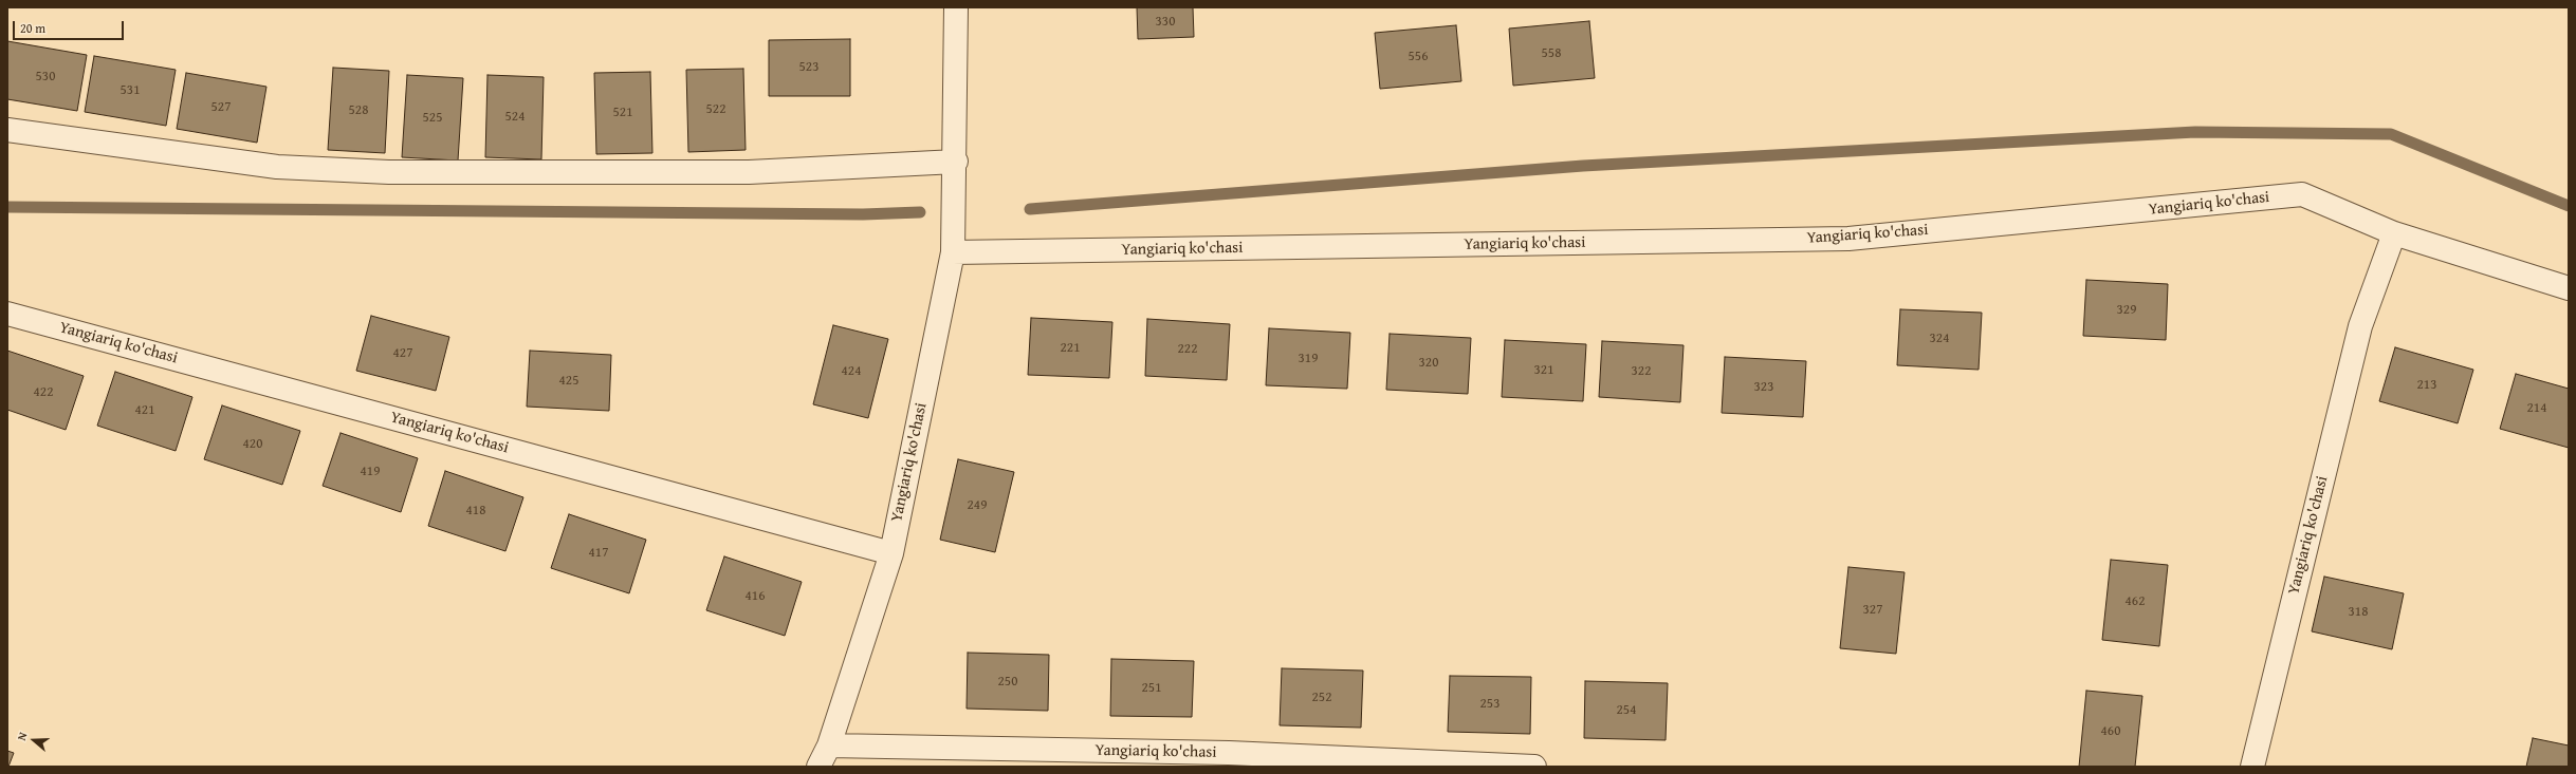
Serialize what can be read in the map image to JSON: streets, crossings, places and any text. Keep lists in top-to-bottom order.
{
  "streets": {
    "street": ["Yangiariq ko'chasi"]
  },
  "house_numbers": [
    "330",
    "558",
    "556",
    "523",
    "530",
    "531",
    "527",
    "522",
    "528",
    "521",
    "524",
    "525",
    "329",
    "324",
    "221",
    "222",
    "427",
    "319",
    "320",
    "321",
    "424",
    "322",
    "425",
    "213",
    "323",
    "422",
    "214",
    "421",
    "420",
    "419",
    "249",
    "418",
    "417",
    "416",
    "462",
    "327",
    "318",
    "250",
    "251",
    "252",
    "253",
    "254",
    "460"
  ],
  "scale_bar": "20 m",
  "north": "left"
}
